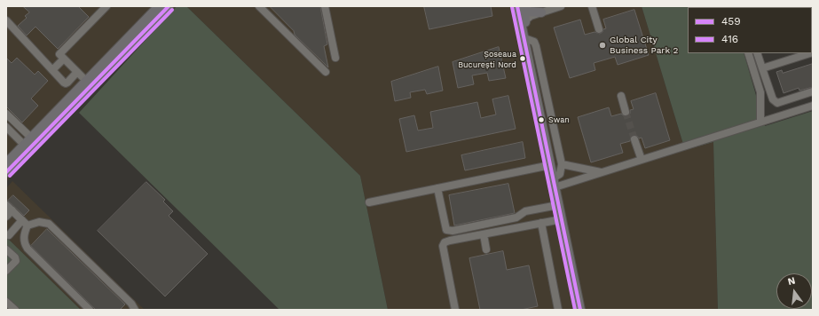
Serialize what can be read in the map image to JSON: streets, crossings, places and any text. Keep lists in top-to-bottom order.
{
  "places": ["Global City Business Park 2", "Șoseaua București Nord", "Swan"],
  "lines": ["transit line 459", "transit line 416"],
  "legend": ["459", "416"],
  "north": "top"
}
